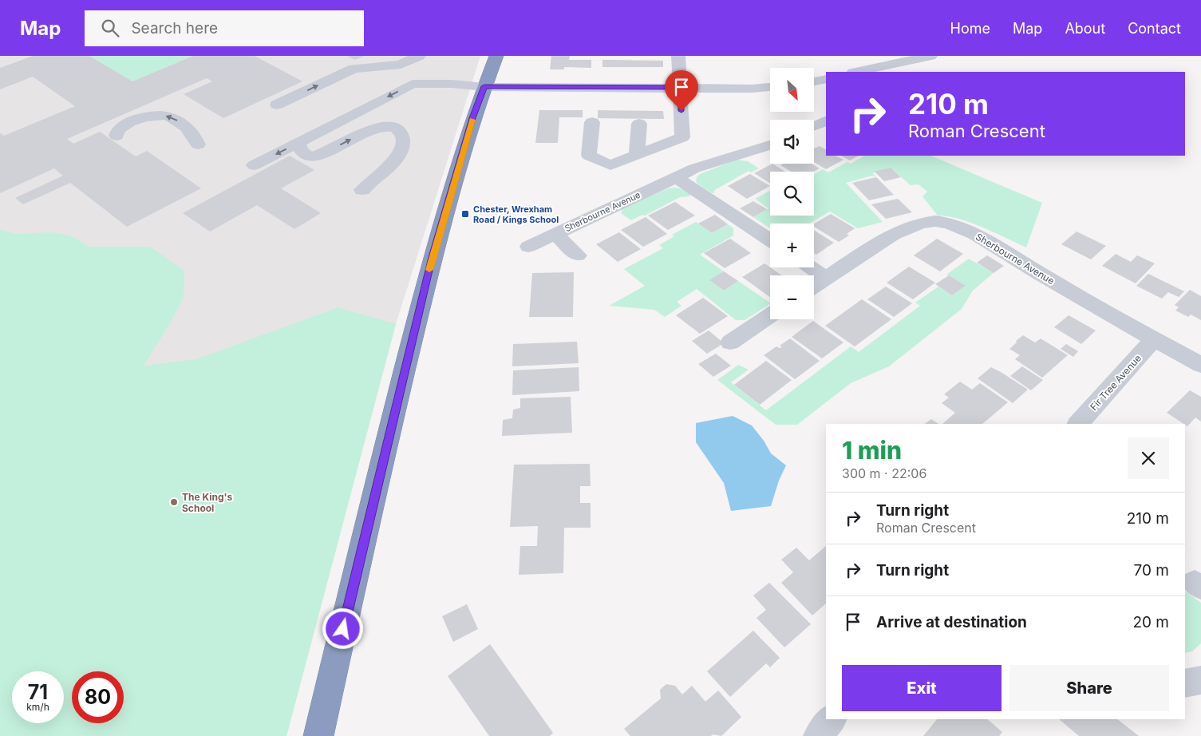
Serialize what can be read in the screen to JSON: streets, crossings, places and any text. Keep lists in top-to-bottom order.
{
  "streets": {
    "street": ["Sherbourne Avenue", "Fir Tree Avenue"]
  },
  "crossings": [
    ["Sherbourne Avenue", "Fir Tree Avenue"]
  ],
  "places": {
    "transit": ["Chester, Wrexham Road / Kings School"],
    "other": ["The King's School"]
  },
  "north": "bottom right",
  "page": {
    "header": "Map",
    "search": "Search here",
    "nav": [
      "Home",
      "Map",
      "About",
      "Contact"
    ],
    "map_buttons": ["+", "−"],
    "turn": ["210 m", "Roman Crescent"],
    "heading": ["1 min", "300 m · 22:06"],
    "list": [
      {
        "name": "Turn right",
        "note": "Roman Crescent",
        "value": "210 m"
      },
      {
        "name": "Turn right",
        "value": "70 m"
      },
      {
        "name": "Arrive at destination",
        "value": "20 m"
      }
    ],
    "buttons": ["Exit", "Share"],
    "speed": "71 km/h",
    "limit": "80"
  }
}
